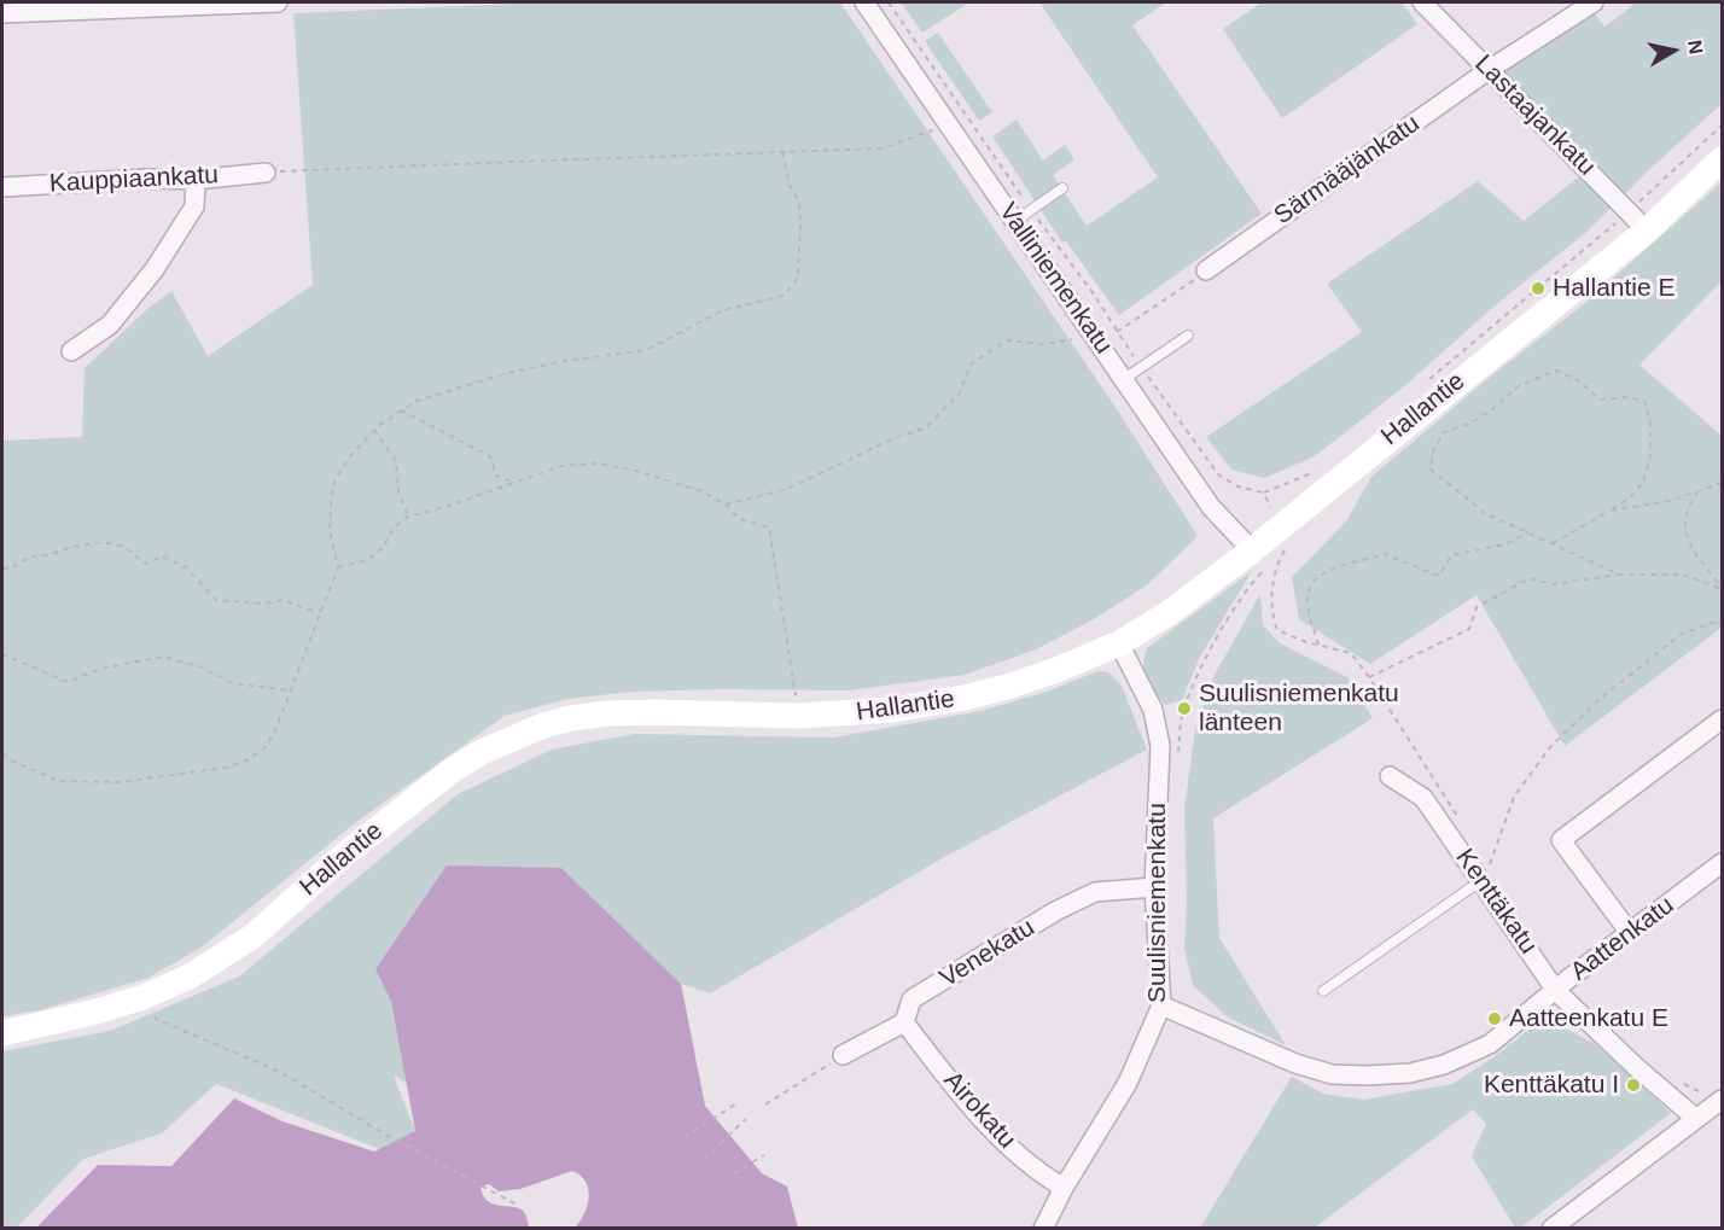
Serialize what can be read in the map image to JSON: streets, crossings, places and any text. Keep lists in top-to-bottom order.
{
  "streets": {
    "street": [
      "Lastaajankatu",
      "Särmääjänkatu",
      "Kauppiaankatu",
      "Valliniemenkatu",
      "Hallantie",
      "Kenttäkatu",
      "Suulisniemenkatu",
      "Aattenkatu",
      "Venekatu",
      "Airokatu"
    ]
  },
  "crossings": [
    ["Lastaajankatu", "Särmääjänkatu"],
    ["Lastaajankatu", "Hallantie"],
    ["Valliniemenkatu", "Hallantie"],
    ["Hallantie", "Suulisniemenkatu"],
    ["Kenttäkatu", "Aattenkatu"],
    ["Suulisniemenkatu", "Aattenkatu"],
    ["Suulisniemenkatu", "Venekatu"],
    ["Suulisniemenkatu", "Airokatu"],
    ["Venekatu", "Airokatu"]
  ],
  "places": [
    "Hallantie E",
    "Suulisniemenkatu länteen",
    "Aatteenkatu E",
    "Kenttäkatu I"
  ],
  "north": "right"
}
